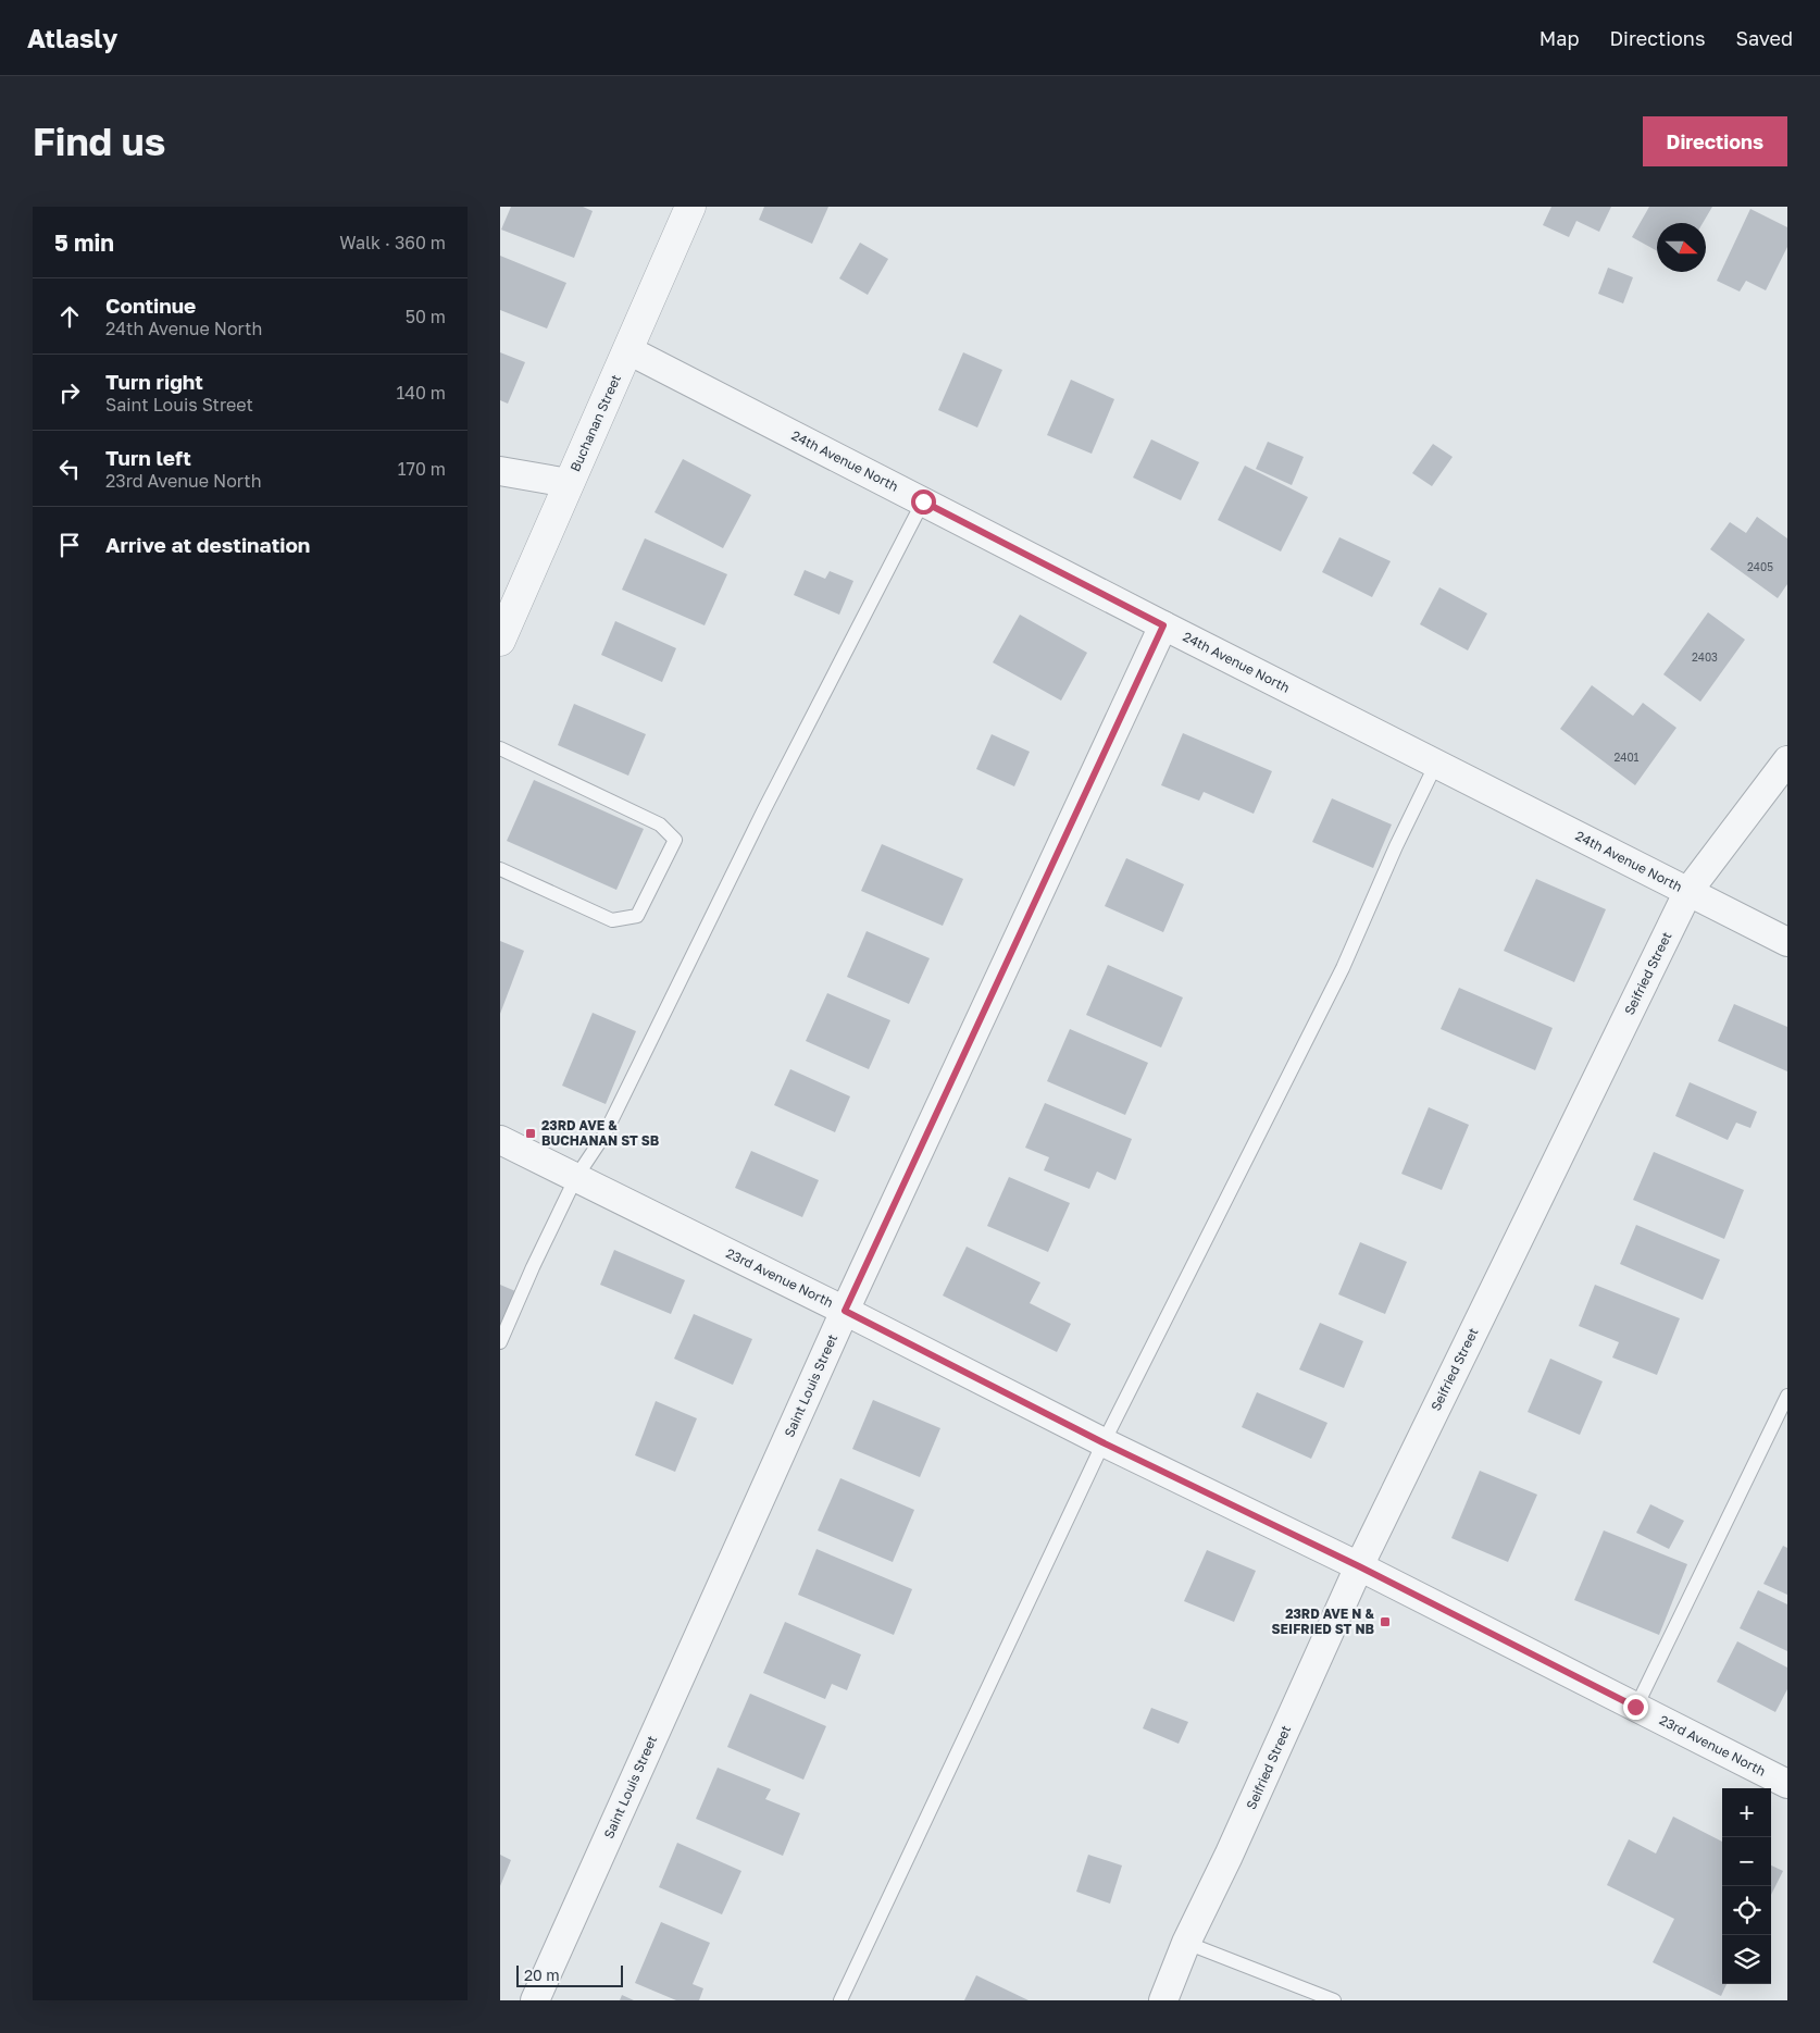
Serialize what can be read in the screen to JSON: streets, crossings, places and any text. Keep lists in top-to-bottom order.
{
  "streets": {
    "street": [
      "Buchanan Street",
      "24th Avenue North",
      "Seifried Street",
      "23rd Avenue North",
      "Saint Louis Street"
    ]
  },
  "crossings": [
    ["Buchanan Street", "24th Avenue North"],
    ["24th Avenue North", "Seifried Street"],
    ["24th Avenue North", "Saint Louis Street"],
    ["Seifried Street", "23rd Avenue North"],
    ["23rd Avenue North", "Saint Louis Street"]
  ],
  "places": {
    "transit": ["23RD AVE & BUCHANAN ST SB", "23RD AVE N & SEIFRIED ST NB"]
  },
  "house_numbers": ["2405", "2403", "2401"],
  "scale_bar": "20 m",
  "north": "right",
  "page": {
    "header": "Atlasly",
    "nav": ["Map", "Directions", "Saved"],
    "buttons": "Directions",
    "title": "Find us",
    "heading": ["5 min", "Walk · 360 m"],
    "list": [
      ["Continue", "24th Avenue North", "50 m"],
      ["Turn right", "Saint Louis Street", "140 m"],
      ["Turn left", "23rd Avenue North", "170 m"],
      "Arrive at destination"
    ],
    "map_buttons": ["+", "−"],
    "scale": "20 m"
  }
}
